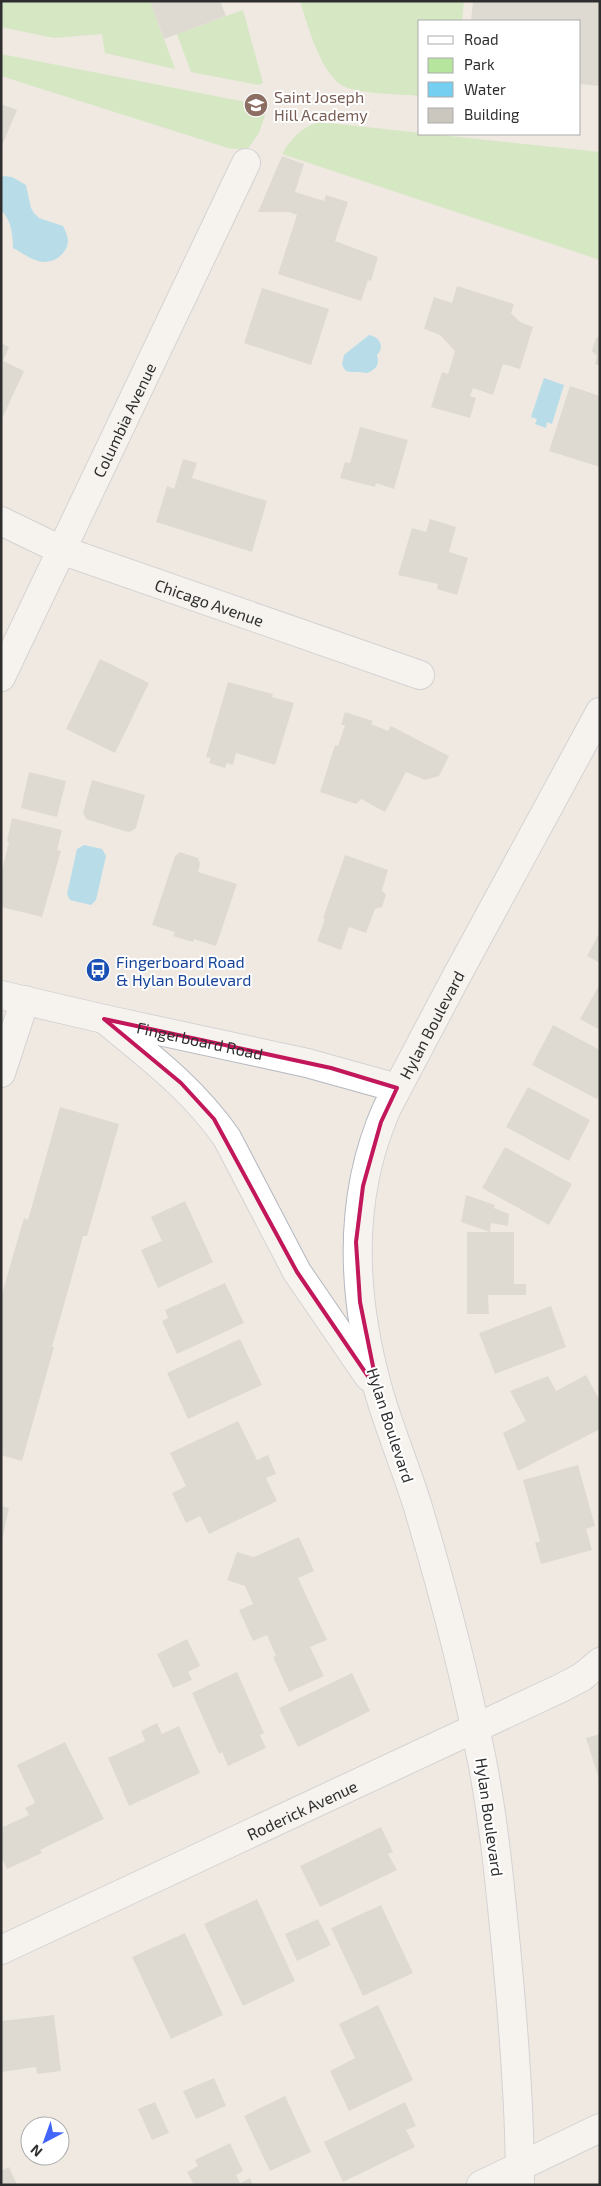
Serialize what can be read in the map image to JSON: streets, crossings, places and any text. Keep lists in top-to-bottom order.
{
  "streets": {
    "street": [
      "Columbia Avenue",
      "Chicago Avenue",
      "Hylan Boulevard",
      "Fingerboard Road",
      "Roderick Avenue"
    ]
  },
  "crossings": [
    ["Columbia Avenue", "Chicago Avenue"],
    ["Hylan Boulevard", "Fingerboard Road"],
    ["Hylan Boulevard", "Roderick Avenue"]
  ],
  "places": {
    "school or university": ["Saint Joseph Hill Academy"],
    "bus stop": ["Fingerboard Road & Hylan Boulevard"]
  },
  "legend": [
    "Road",
    "Park",
    "Water",
    "Building"
  ],
  "north": "bottom left"
}
